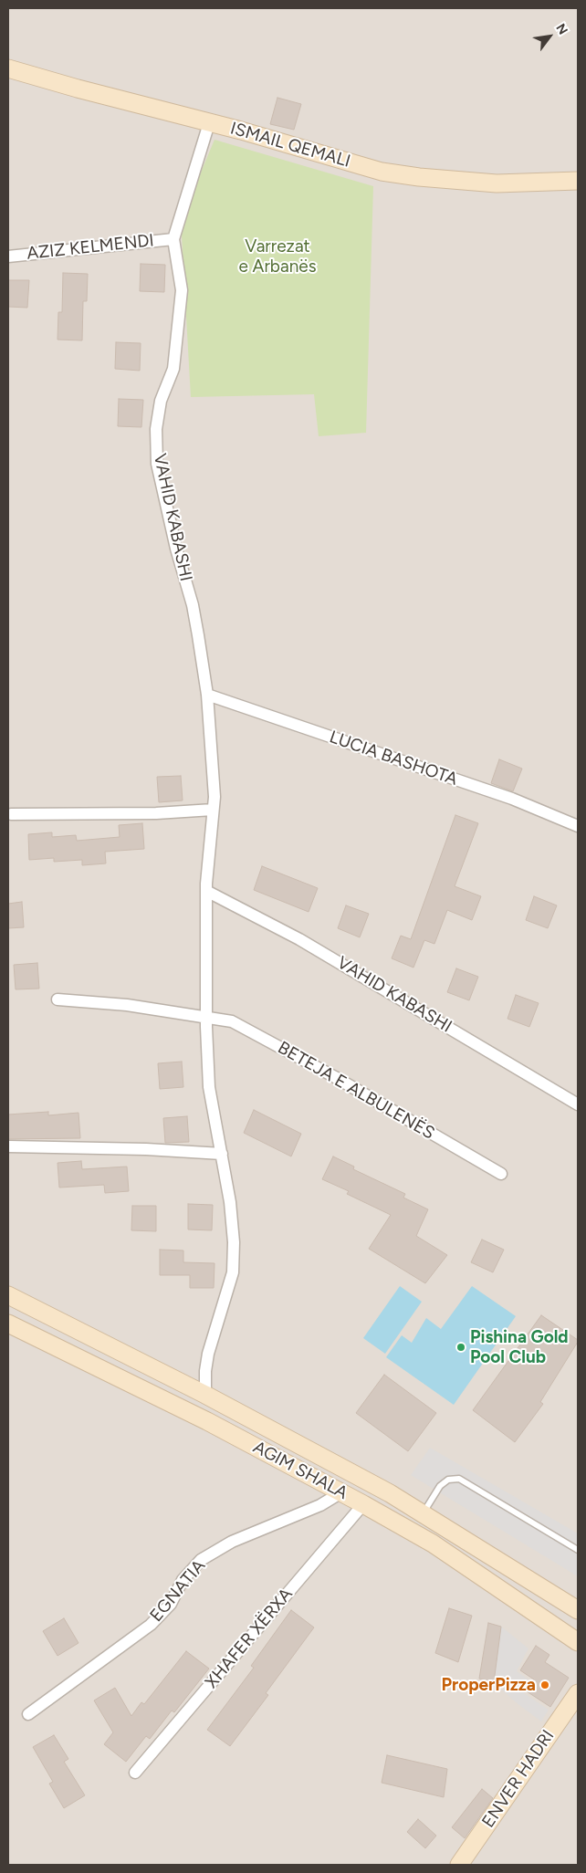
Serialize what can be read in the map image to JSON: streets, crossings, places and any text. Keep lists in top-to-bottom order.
{
  "streets": {
    "main road": ["ISMAIL QEMALI", "AGIM SHALA", "ENVER HADRI"],
    "street": [
      "AZIZ KELMENDI",
      "VAHID KABASHI",
      "LUCIA BASHOTA",
      "BETEJA E ALBULENËS",
      "EGNATIA",
      "XHAFER XËRXA"
    ]
  },
  "crossings": [
    ["ISMAIL QEMALI", "VAHID KABASHI"],
    ["AZIZ KELMENDI", "VAHID KABASHI"],
    ["VAHID KABASHI", "LUCIA BASHOTA"],
    ["VAHID KABASHI", "BETEJA E ALBULENËS"],
    ["AGIM SHALA", "EGNATIA"],
    ["AGIM SHALA", "XHAFER XËRXA"]
  ],
  "parks": ["Varrezat e Arbanës"],
  "places": ["Pishina Gold Pool Club", "ProperPizza"],
  "north": "top right"
}
